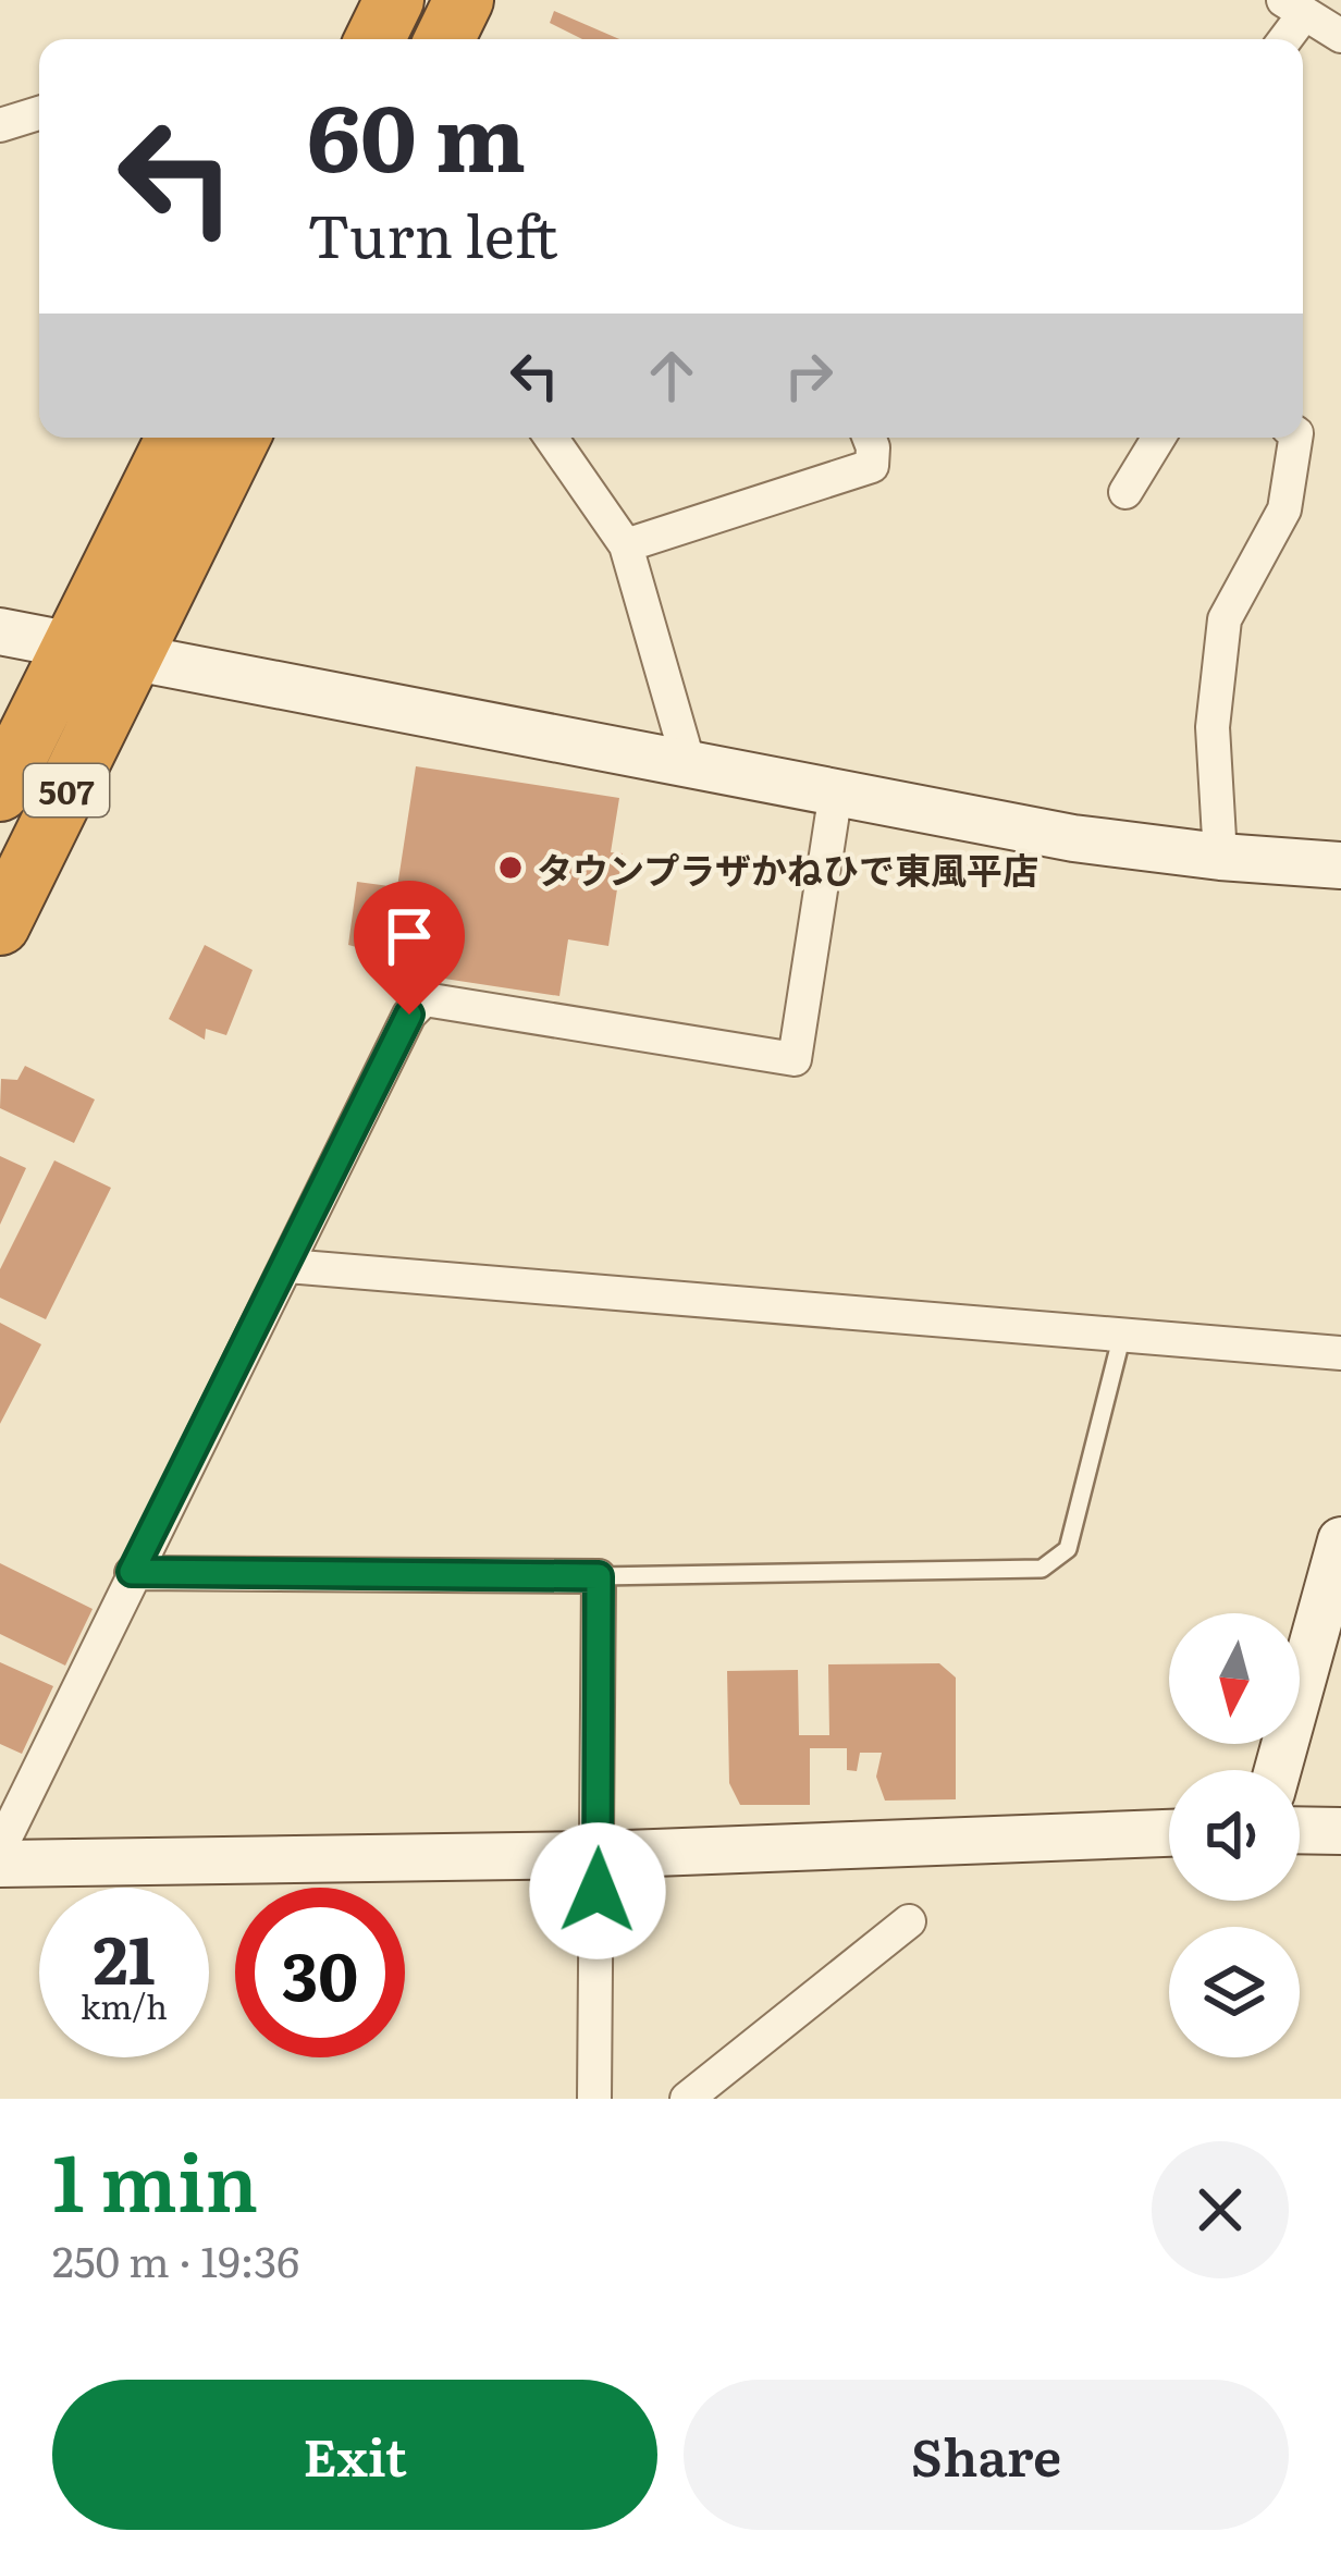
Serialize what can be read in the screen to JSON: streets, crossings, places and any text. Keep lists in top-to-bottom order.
{
  "streets": {
    "highway": ["507"]
  },
  "places": ["タウンプラザかねひで東風平店"],
  "north": "bottom",
  "page": {
    "turn": ["60 m", "Turn left"],
    "speed": "21 km/h",
    "limit": "30",
    "heading": ["1 min", "250 m · 19:36"],
    "buttons": ["Exit", "Share"]
  }
}
